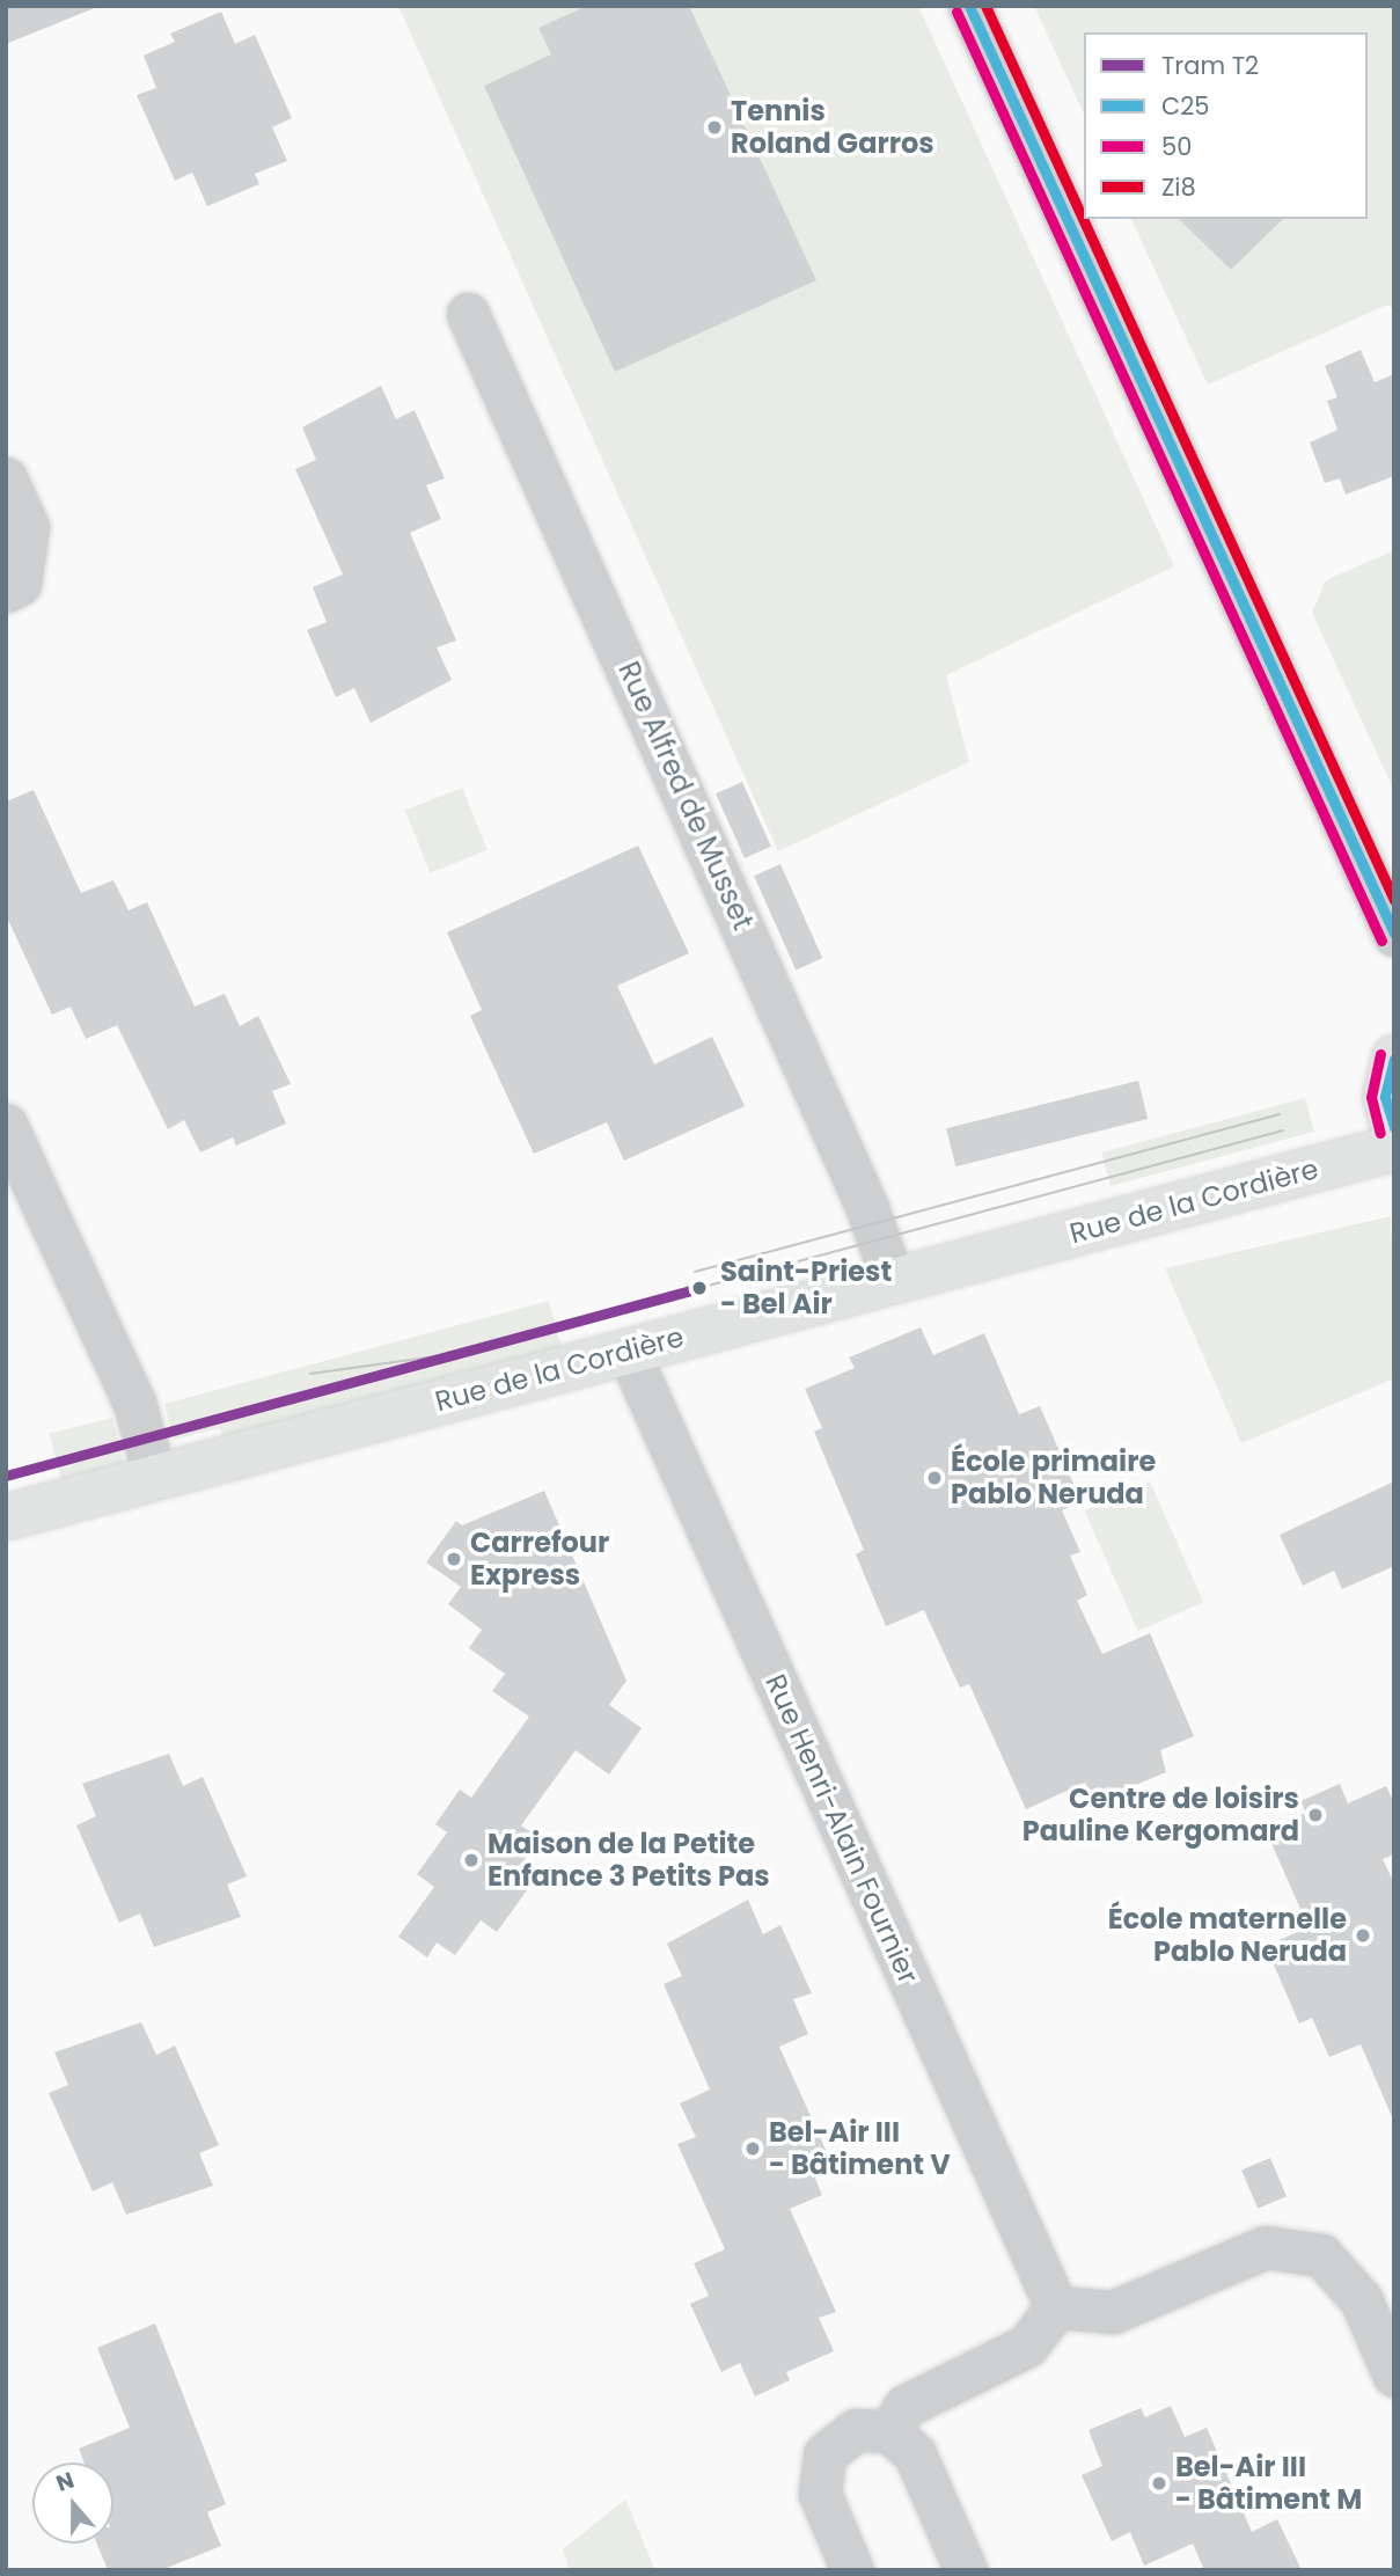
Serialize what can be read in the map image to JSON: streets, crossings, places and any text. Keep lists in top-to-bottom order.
{
  "streets": {
    "street": ["Rue Alfred de Musset", "Rue de la Cordière", "Rue Henri-Alain Fournier"]
  },
  "crossings": [
    ["Rue Alfred de Musset", "Rue de la Cordière"],
    ["Rue de la Cordière", "Rue Henri-Alain Fournier"]
  ],
  "places": [
    "Tennis Roland Garros",
    "Saint-Priest - Bel Air",
    "École primaire Pablo Neruda",
    "Carrefour Express",
    "Centre de loisirs Pauline Kergomard",
    "Maison de la Petite Enfance 3 Petits Pas",
    "École maternelle Pablo Neruda",
    "Bel-Air III - Bâtiment V",
    "Bel-Air III - Bâtiment M"
  ],
  "lines": [
    "transit line C25",
    "transit line Zi8",
    "transit line 50",
    "tram line T2"
  ],
  "legend": [
    "Tram T2",
    "C25",
    "50",
    "Zi8"
  ],
  "north": "top"
}
